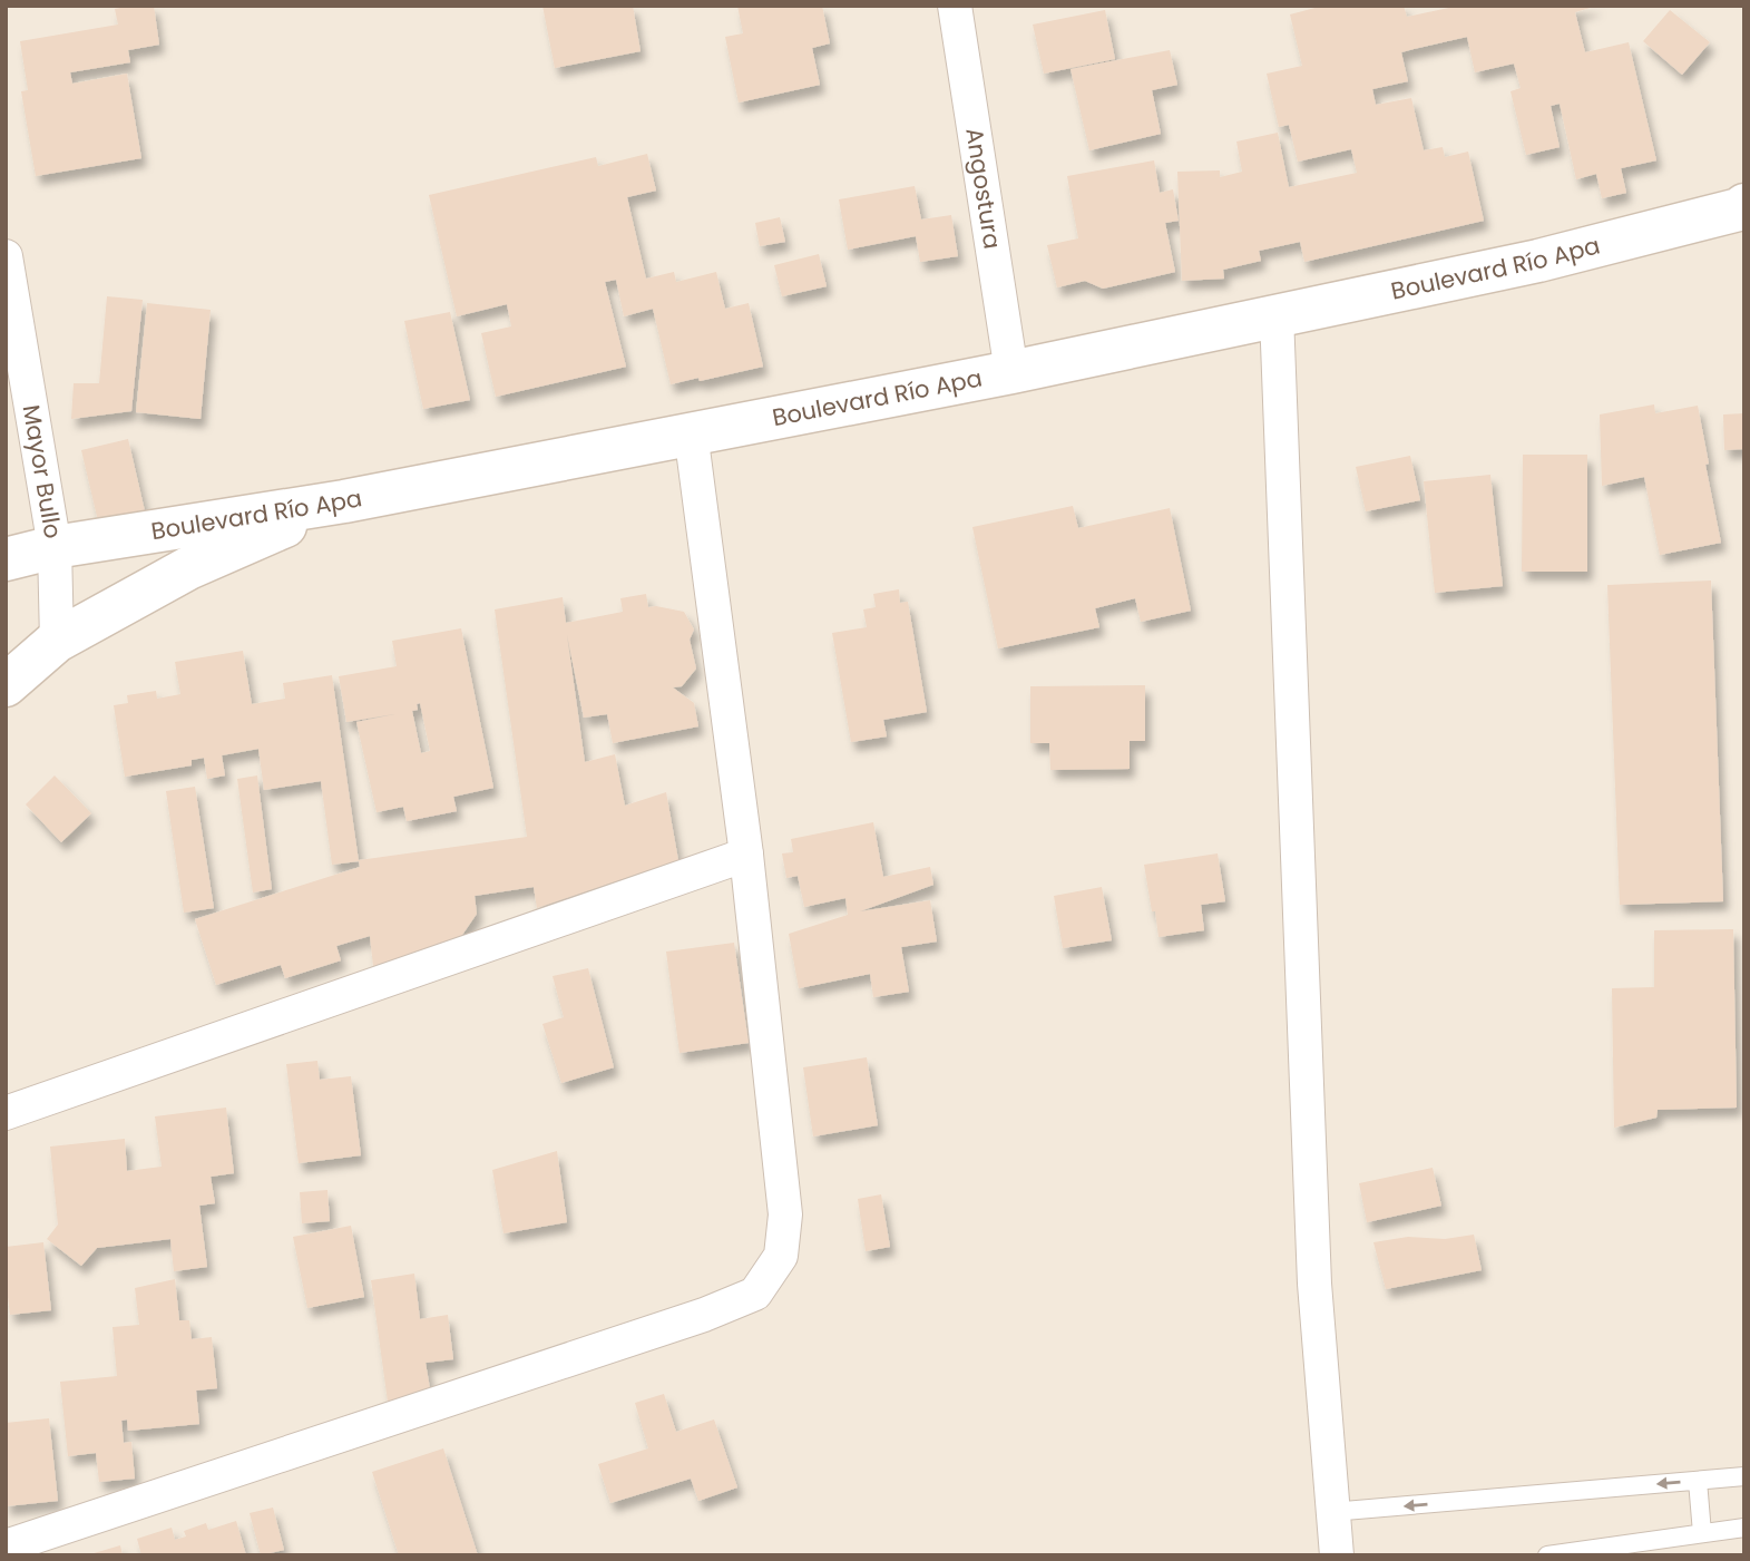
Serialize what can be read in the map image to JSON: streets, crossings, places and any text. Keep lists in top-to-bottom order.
{
  "streets": {
    "main road": ["Boulevard Río Apa"],
    "street": ["Angostura", "Mayor Bullo"]
  },
  "crossings": [
    ["Angostura", "Boulevard Río Apa"],
    ["Boulevard Río Apa", "Mayor Bullo"]
  ]
}
